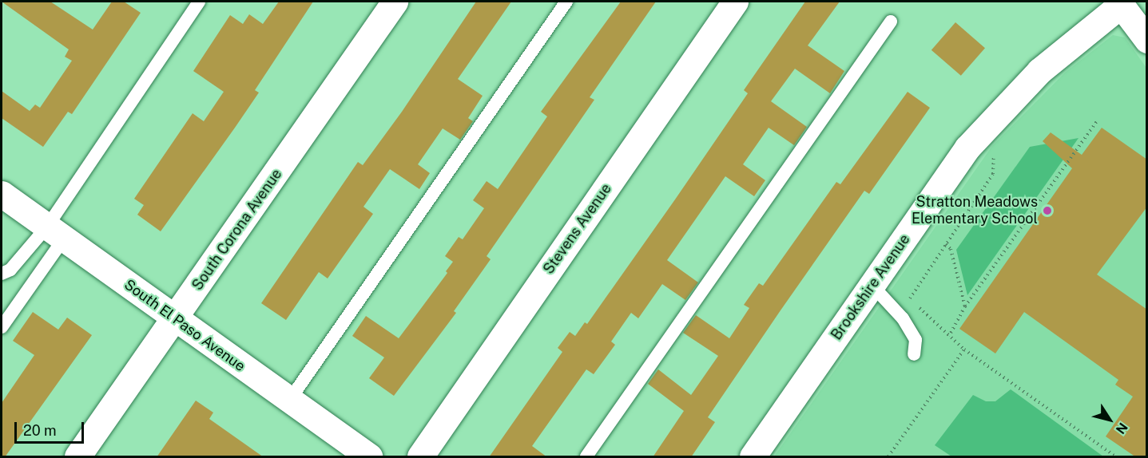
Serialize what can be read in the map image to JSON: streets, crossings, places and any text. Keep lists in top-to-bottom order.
{
  "streets": {
    "street": [
      "Stevens Avenue",
      "South Corona Avenue",
      "Brookshire Avenue",
      "South El Paso Avenue"
    ]
  },
  "crossings": [
    ["South Corona Avenue", "South El Paso Avenue"]
  ],
  "places": ["Stratton Meadows Elementary School"],
  "scale_bar": "20 m",
  "north": "bottom right"
}
